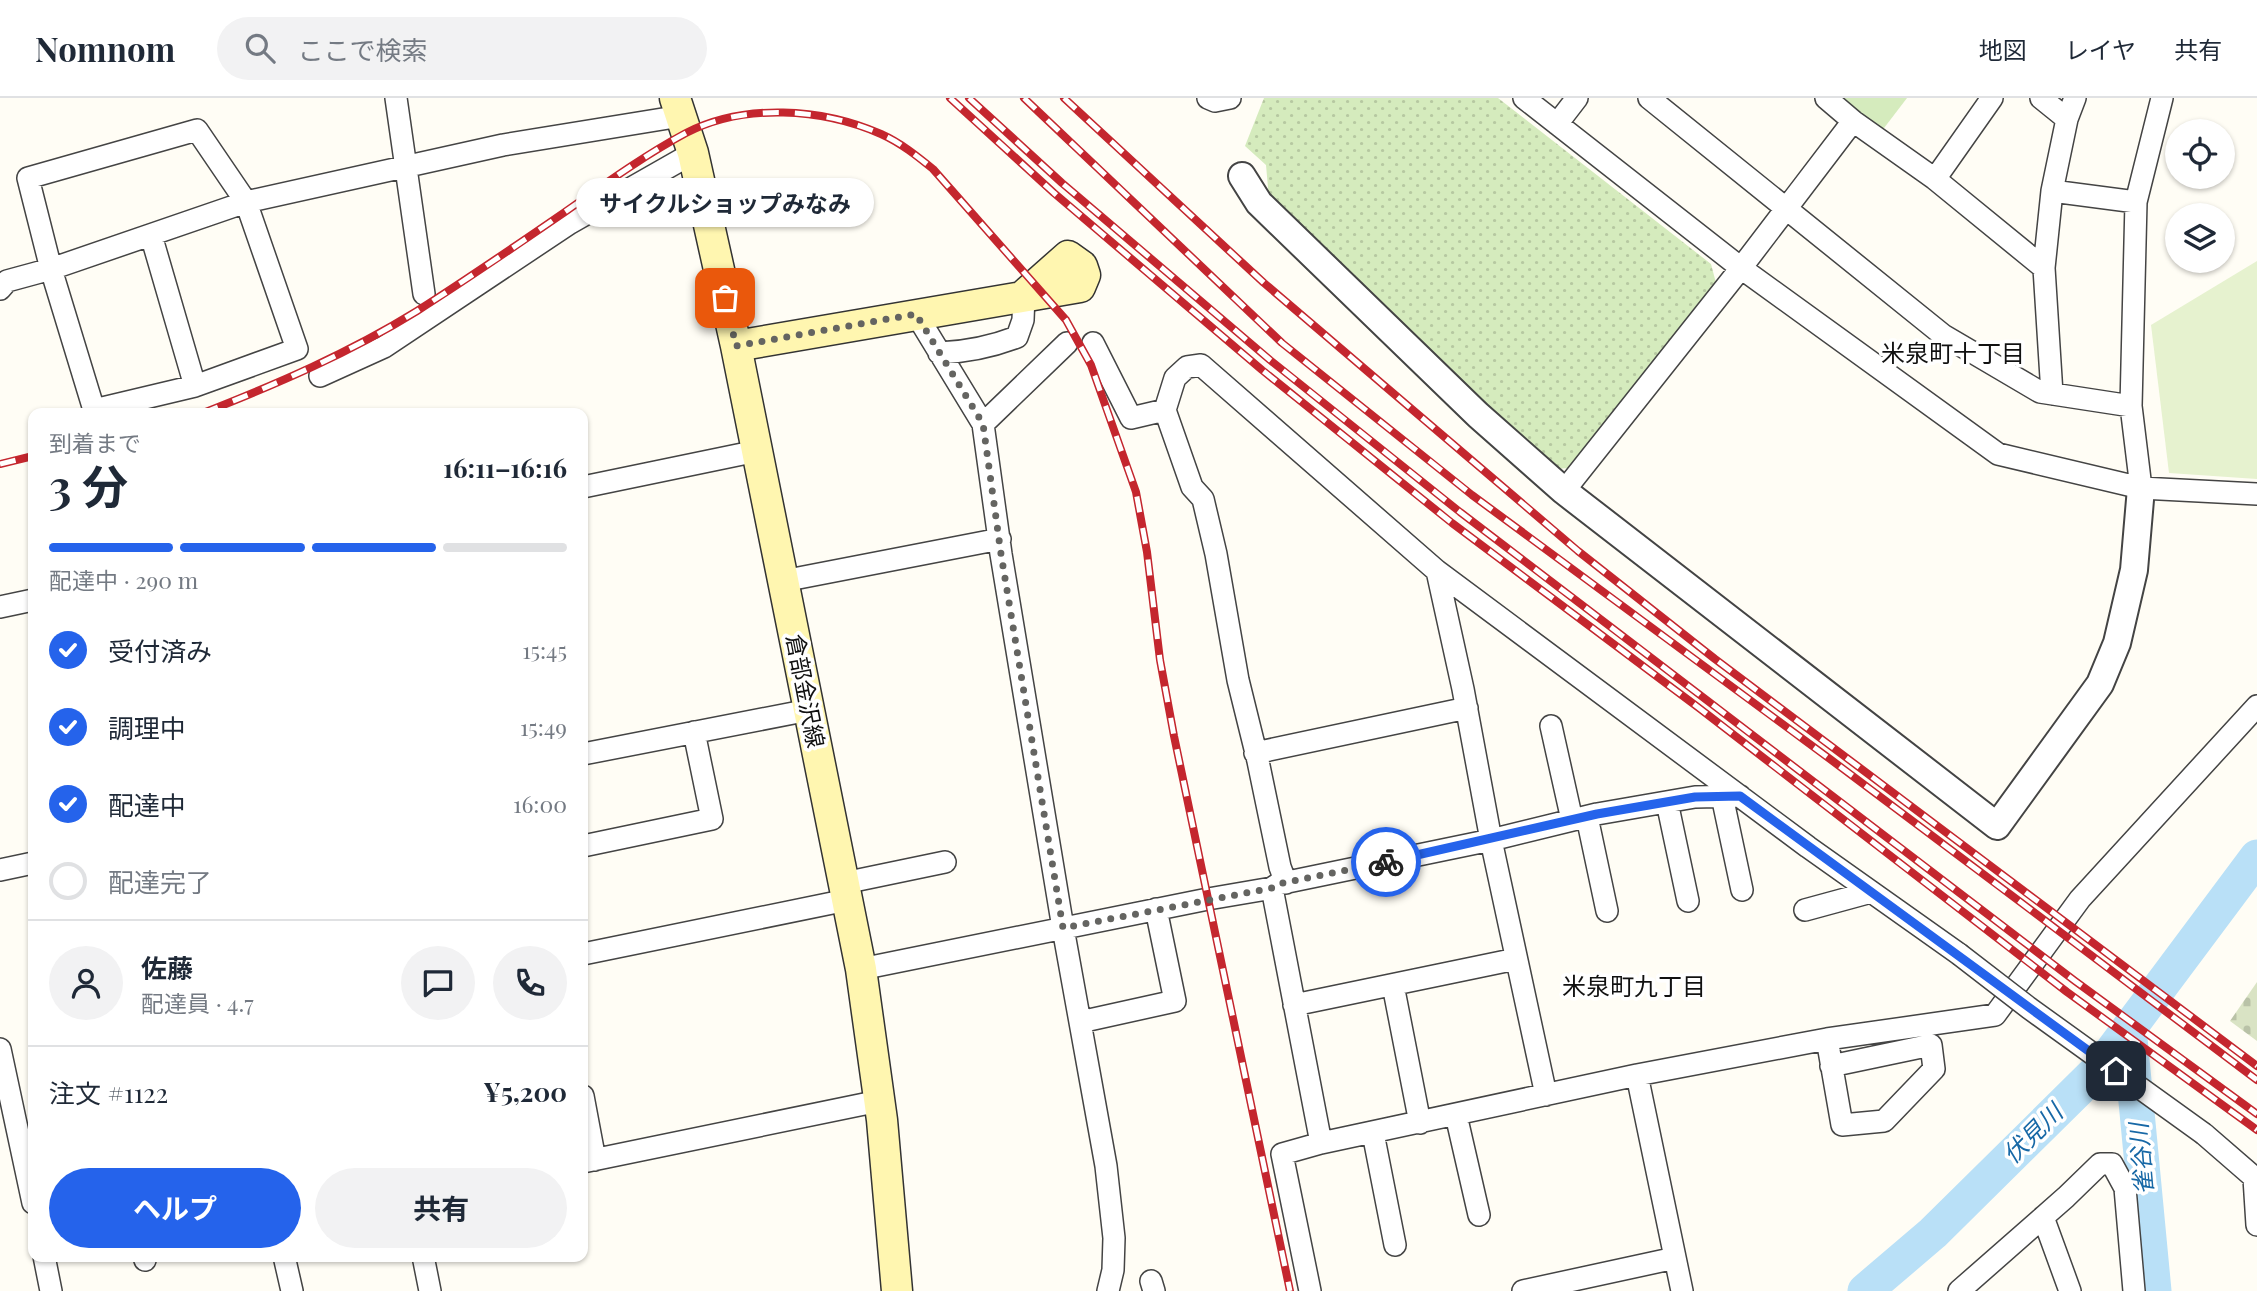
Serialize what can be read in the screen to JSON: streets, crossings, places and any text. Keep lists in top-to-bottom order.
{
  "streets": {
    "main road": ["倉部金沢線"]
  },
  "districts": ["米泉町十丁目", "米泉町九丁目"],
  "water": ["伏見川", "雀谷川"],
  "places": ["サイクルショップみなみ"],
  "page": {
    "header": "Nomnom",
    "search": "ここで検索",
    "nav": ["地図", "レイヤ", "共有"],
    "bubble": "サイクルショップみなみ",
    "heading": ["3 分", "到着まで", "16:11–16:16"],
    "panel": [
      "佐藤",
      "配達員 · 4.7",
      "注文 #1122",
      "¥5,200"
    ],
    "bar": "配達中 · 290 m",
    "list": [
      ["受付済み", "15:45"],
      ["調理中", "15:49"],
      ["配達中", "16:00"],
      "配達完了"
    ],
    "buttons": ["ヘルプ", "共有"]
  }
}
